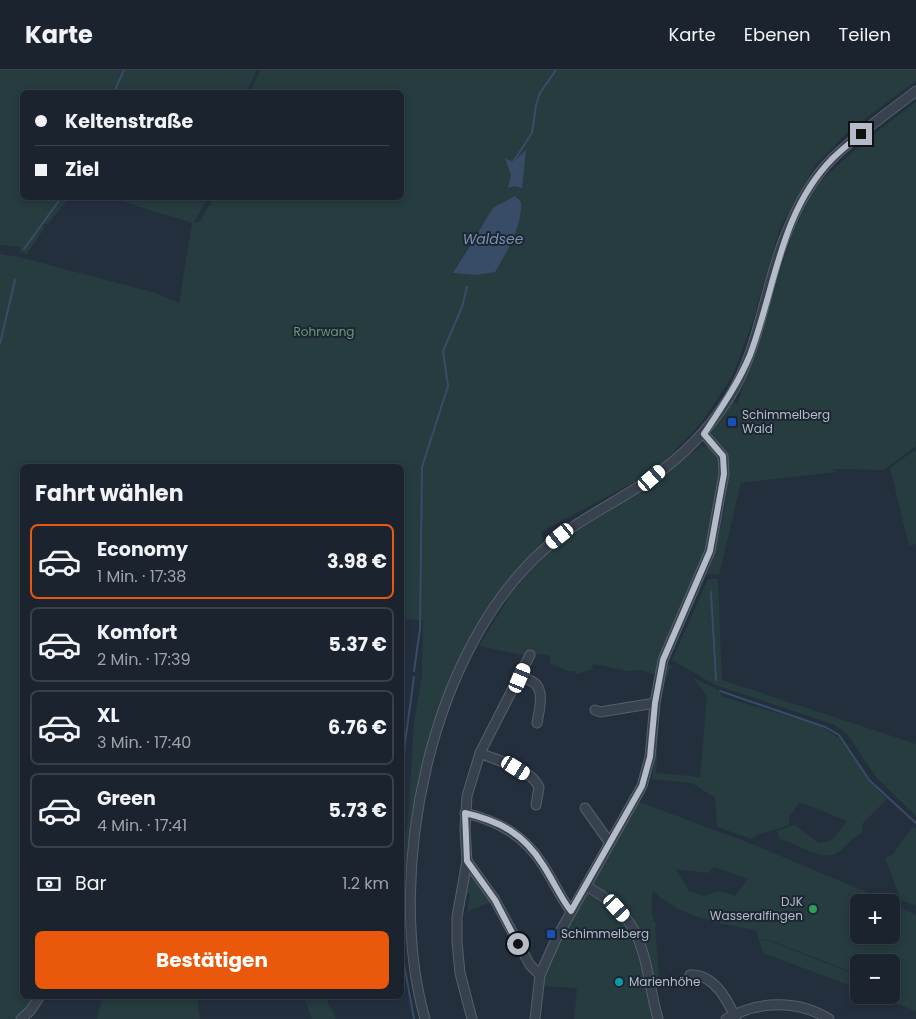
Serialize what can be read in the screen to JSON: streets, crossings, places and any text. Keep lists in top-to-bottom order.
{
  "water": ["Waldsee"],
  "parks": ["Rohrwang"],
  "places": {
    "transit": ["Schimmelberg Wald", "Schimmelberg"],
    "other": ["DJK Wasseralfingen", "Marienhöhe"]
  },
  "page": {
    "header": "Karte",
    "nav": ["Karte", "Ebenen", "Teilen"],
    "banner": ["Keltenstraße", "Ziel"],
    "heading": "Fahrt wählen",
    "list": [
      {
        "name": "Economy",
        "note": "1 Min. · 17:38",
        "value": "3.98 €"
      },
      {
        "name": "Komfort",
        "note": "2 Min. · 17:39",
        "value": "5.37 €"
      },
      {
        "name": "XL",
        "note": "3 Min. · 17:40",
        "value": "6.76 €"
      },
      {
        "name": "Green",
        "note": "4 Min. · 17:41",
        "value": "5.73 €"
      }
    ],
    "pay": ["Bar", "1.2 km"],
    "map_buttons": ["+", "−"],
    "buttons": "Bestätigen"
  }
}
